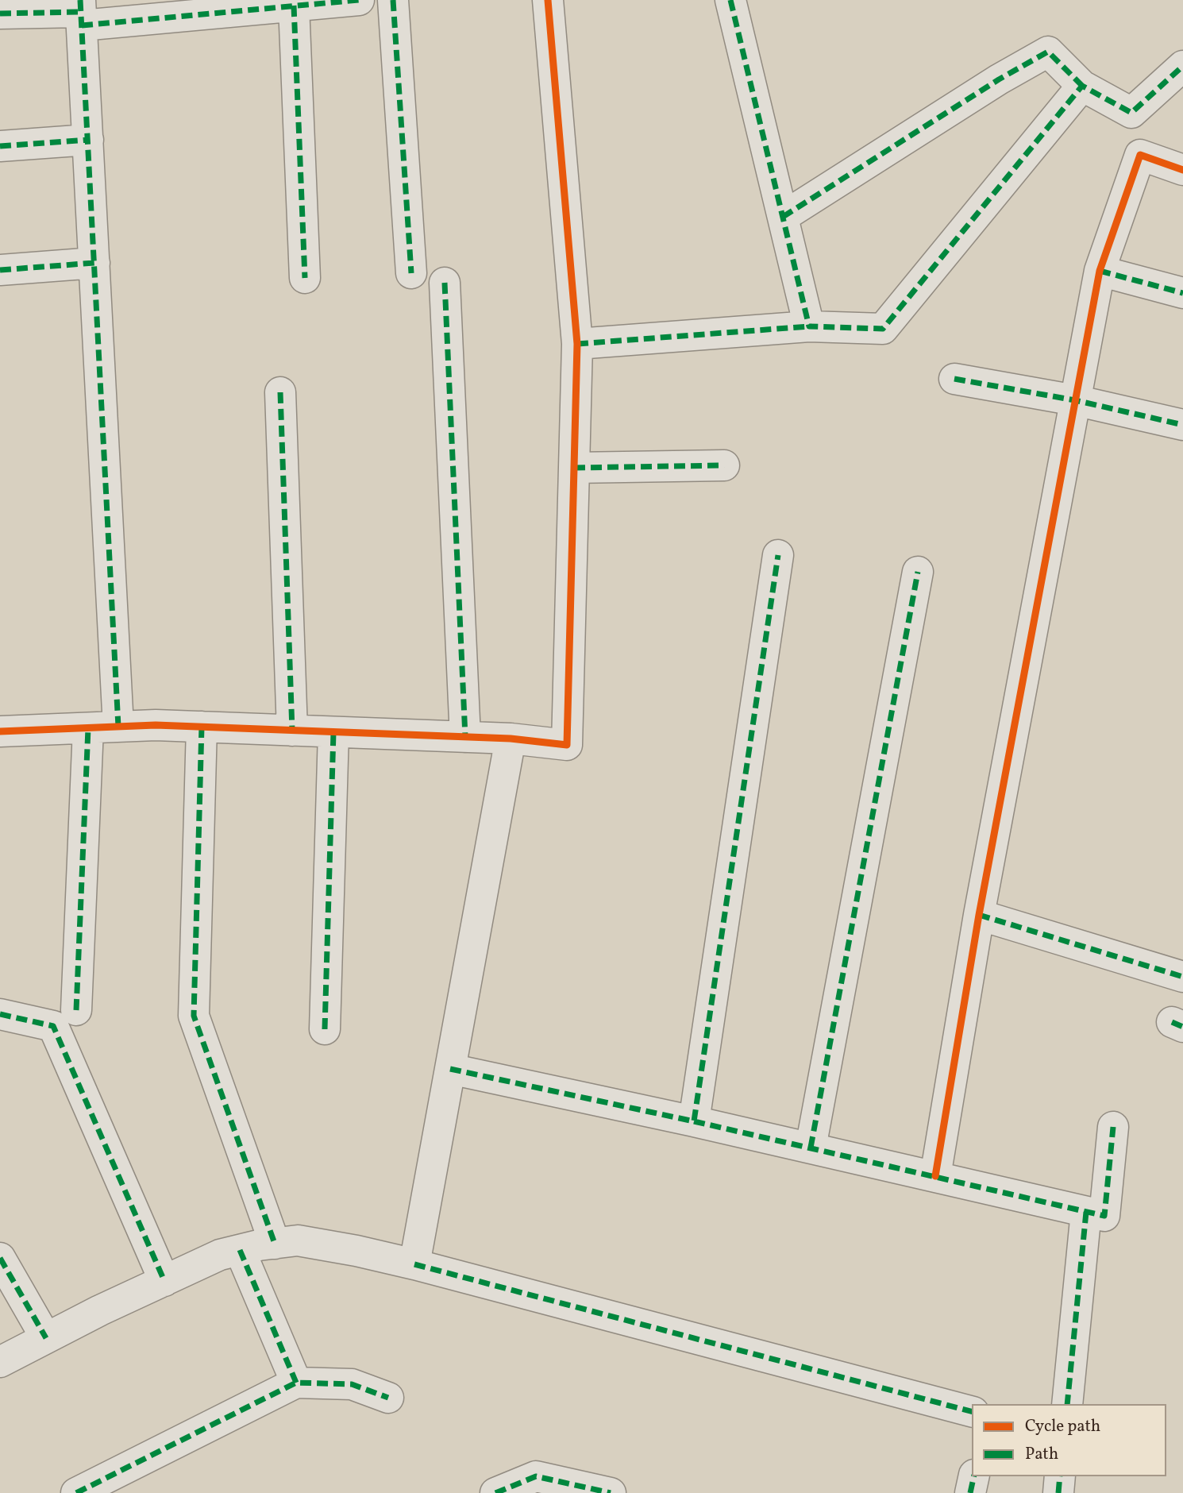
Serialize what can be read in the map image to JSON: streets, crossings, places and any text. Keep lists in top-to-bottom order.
{
  "legend": ["Cycle path", "Path"]
}
